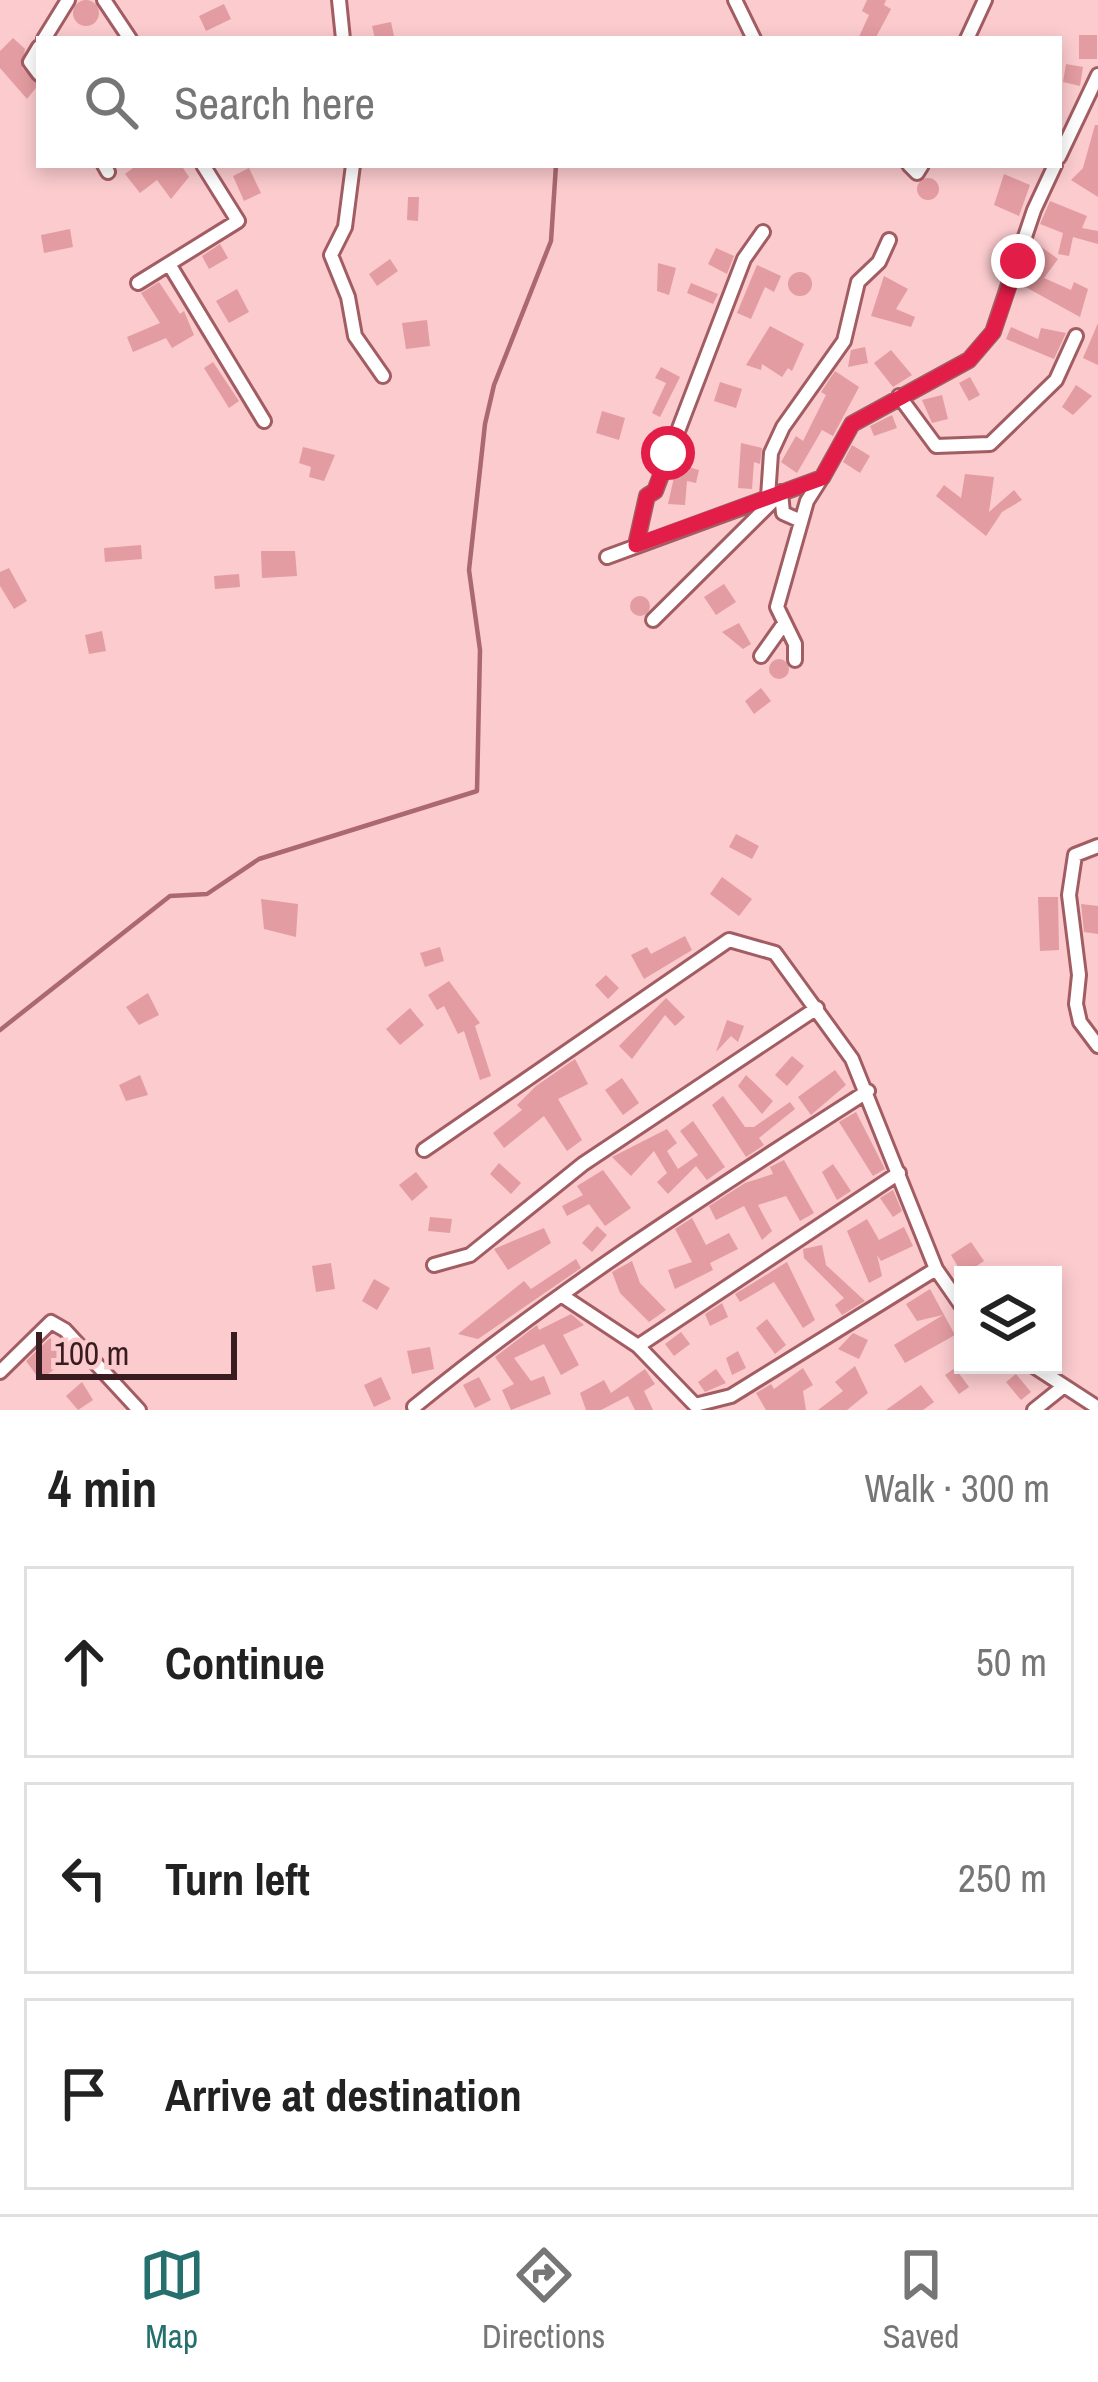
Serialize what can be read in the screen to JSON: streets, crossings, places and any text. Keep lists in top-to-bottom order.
{
  "scale_bar": "100 m",
  "page": {
    "search": "Search here",
    "scale": "100 m",
    "heading": ["4 min", "Walk · 300 m"],
    "list": [
      ["Continue", "50 m"],
      ["Turn left", "250 m"],
      "Arrive at destination"
    ],
    "nav": ["Map", "Directions", "Saved"]
  }
}
